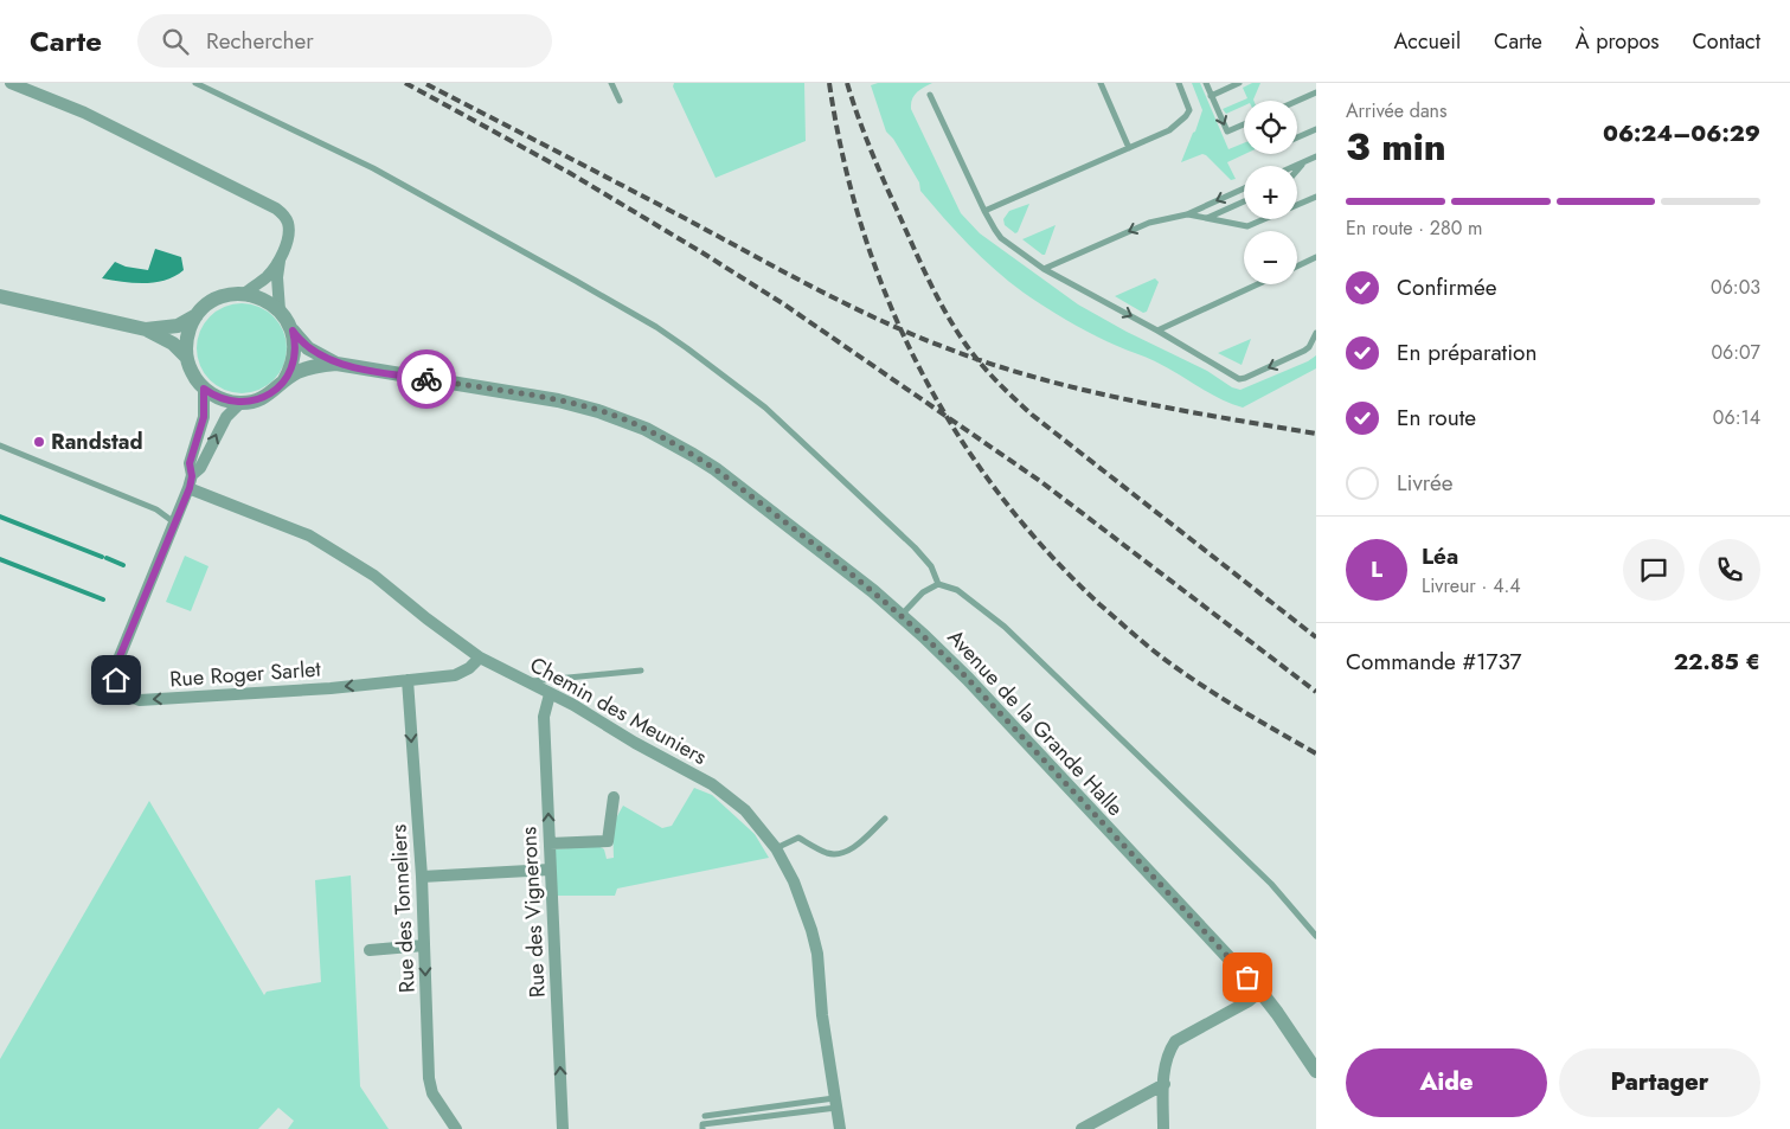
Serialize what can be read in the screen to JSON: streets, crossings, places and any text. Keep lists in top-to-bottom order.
{
  "streets": {
    "street": [
      "Rue Roger Sarlet",
      "Chemin des Meuniers",
      "Avenue de la Grande Halle",
      "Rue des Tonneliers",
      "Rue des Vignerons"
    ]
  },
  "crossings": [
    ["Rue Roger Sarlet", "Chemin des Meuniers"],
    ["Rue Roger Sarlet", "Rue des Tonneliers"],
    ["Chemin des Meuniers", "Rue des Vignerons"]
  ],
  "one_way": ["Rue des Tonneliers", "Rue des Vignerons"],
  "places": ["Randstad"],
  "page": {
    "header": "Carte",
    "search": "Rechercher",
    "nav": [
      "Accueil",
      "Carte",
      "À propos",
      "Contact"
    ],
    "heading": ["3 min", "Arrivée dans", "06:24–06:29"],
    "panel": [
      "Léa",
      "Livreur · 4.4",
      "Commande #1737",
      "22.85 €"
    ],
    "map_buttons": ["+", "−"],
    "bar": "En route · 280 m",
    "list": [
      ["Confirmée", "06:03"],
      ["En préparation", "06:07"],
      ["En route", "06:14"],
      "Livrée"
    ],
    "round": "L",
    "buttons": ["Aide", "Partager"]
  }
}
